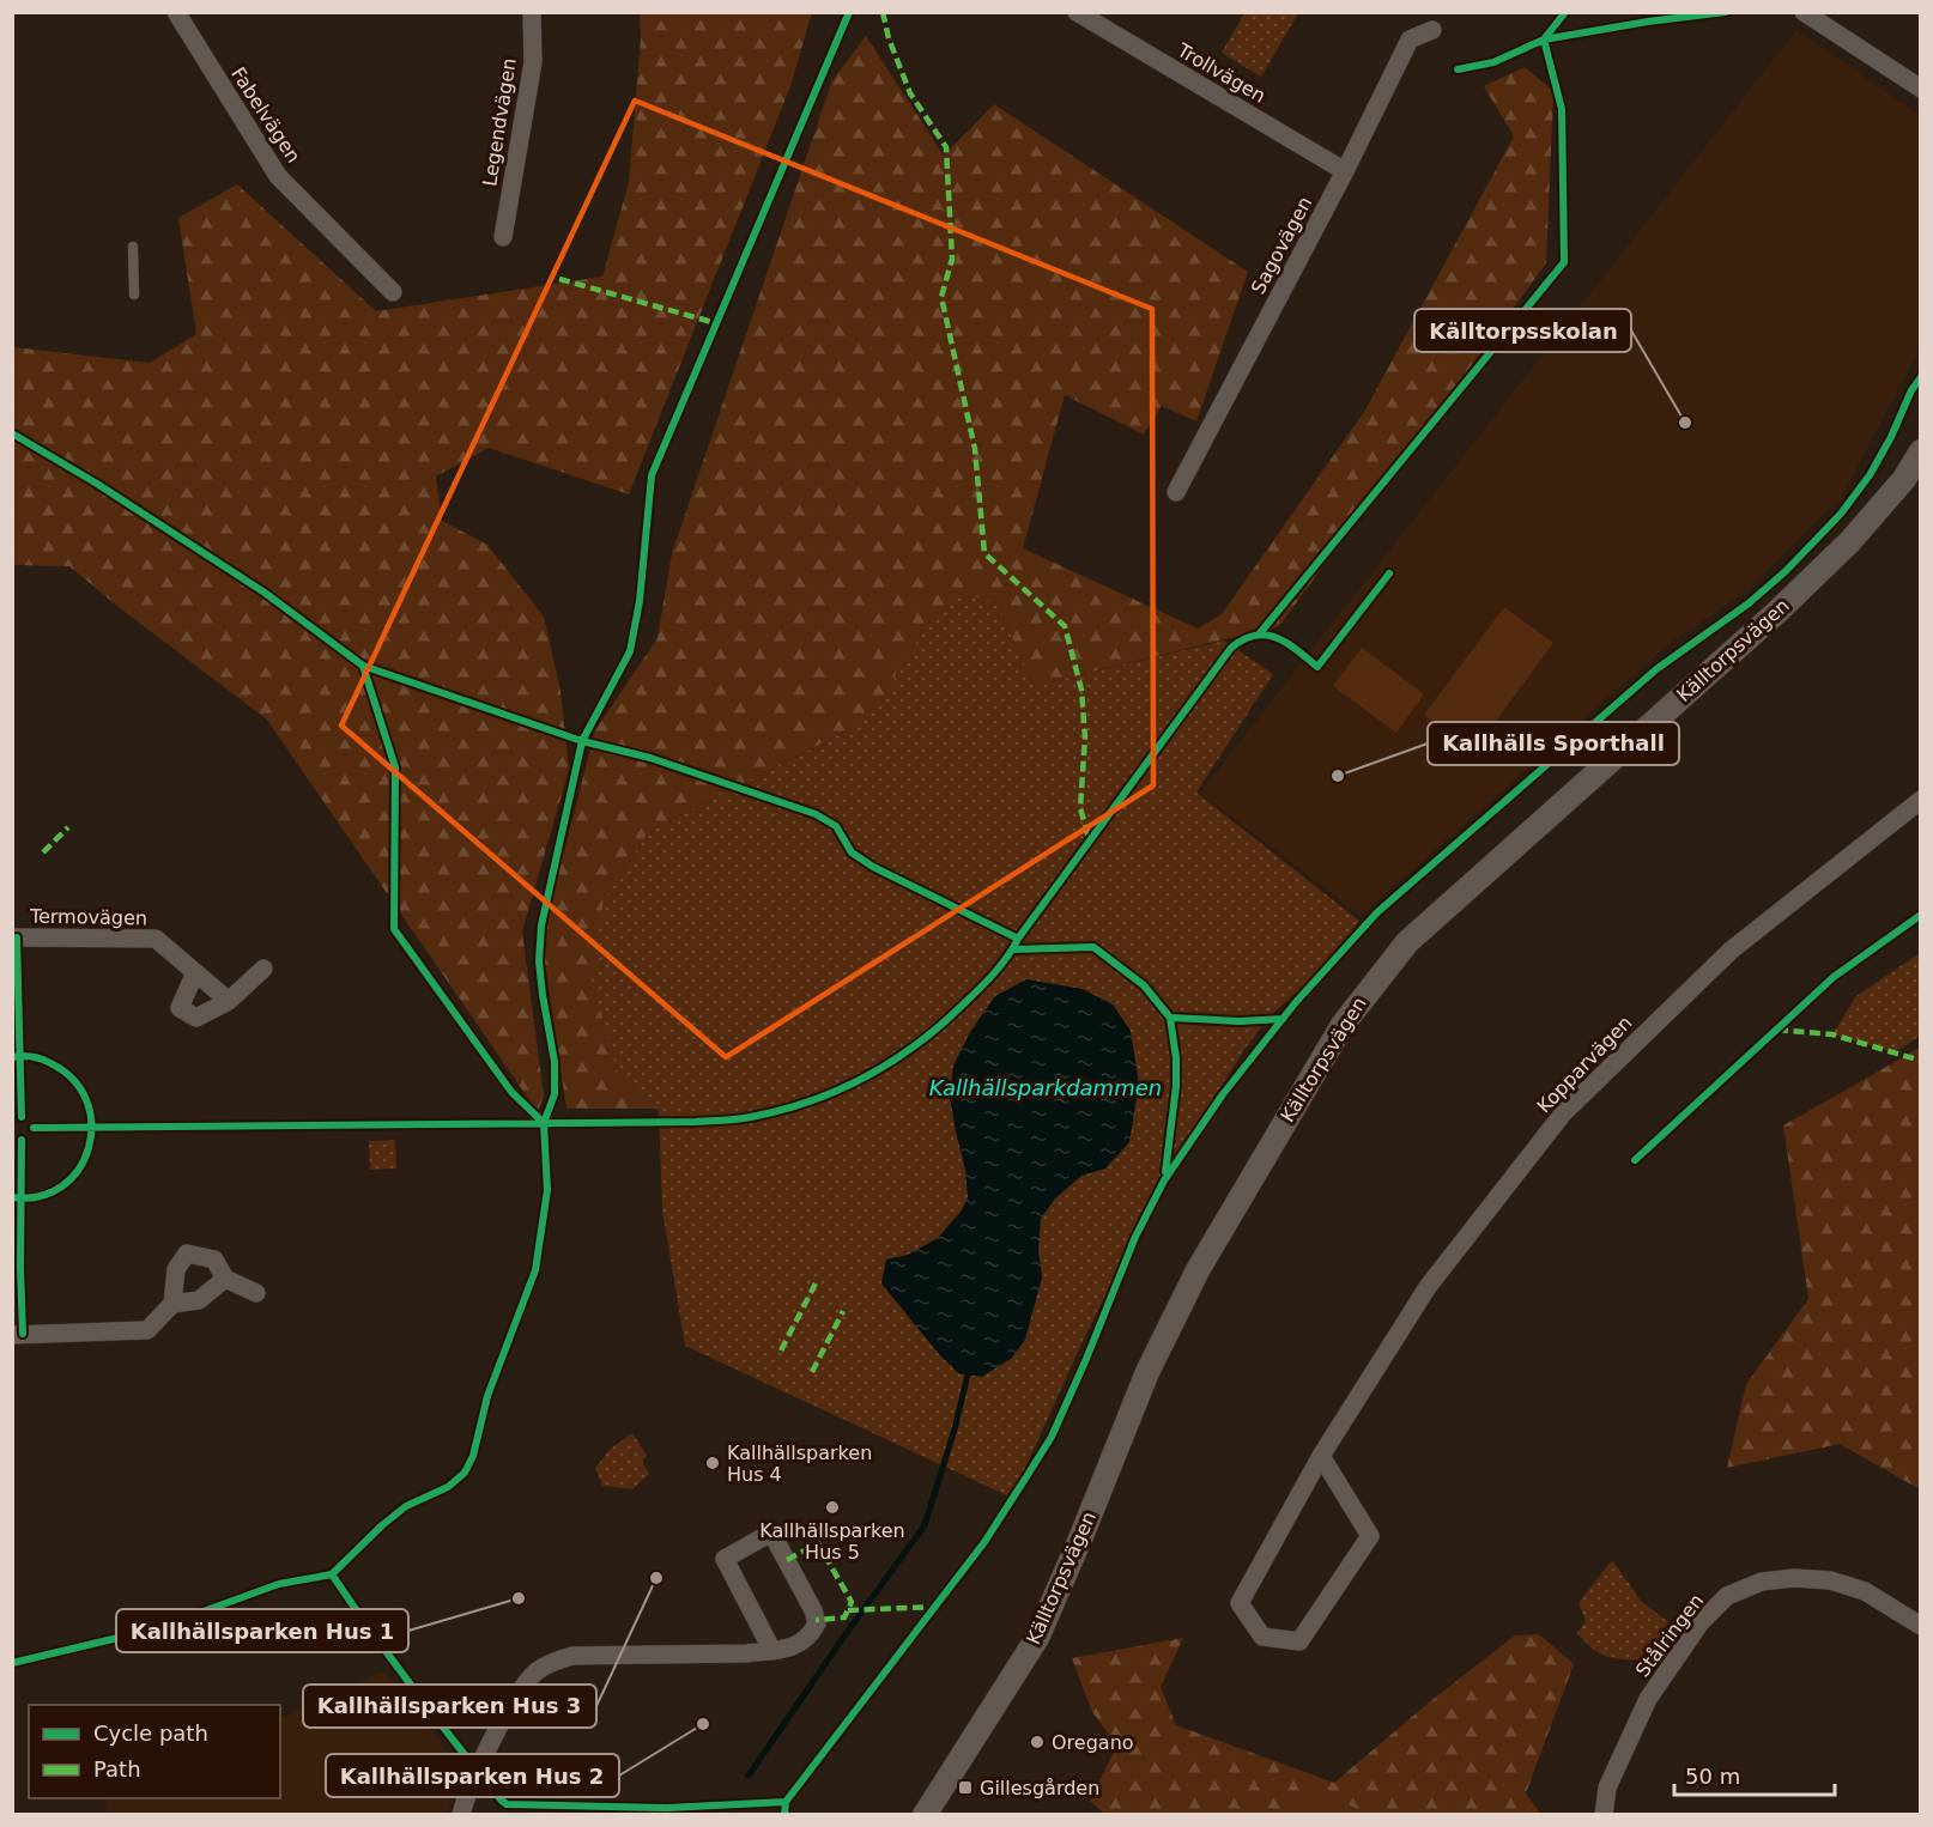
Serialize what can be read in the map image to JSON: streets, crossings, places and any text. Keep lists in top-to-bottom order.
{
  "streets": {
    "street": [
      "Trollvägen",
      "Fabelvägen",
      "Legendvägen",
      "Sagovägen",
      "Källtorpsvägen",
      "Termovägen",
      "Kopparvägen",
      "Stålringen"
    ]
  },
  "crossings": [
    ["Trollvägen", "Sagovägen"]
  ],
  "water": ["Kallhällsparkdammen"],
  "places": {
    "other": [
      "Källtorpsskolan",
      "Kallhälls Sporthall",
      "Kallhällsparken Hus 4",
      "Kallhällsparken Hus 5",
      "Kallhällsparken Hus 3",
      "Kallhällsparken Hus 1",
      "Kallhällsparken Hus 2",
      "Oregano"
    ],
    "transit": ["Gillesgården"]
  },
  "legend": ["Cycle path", "Path"],
  "scale_bar": "50 m"
}
